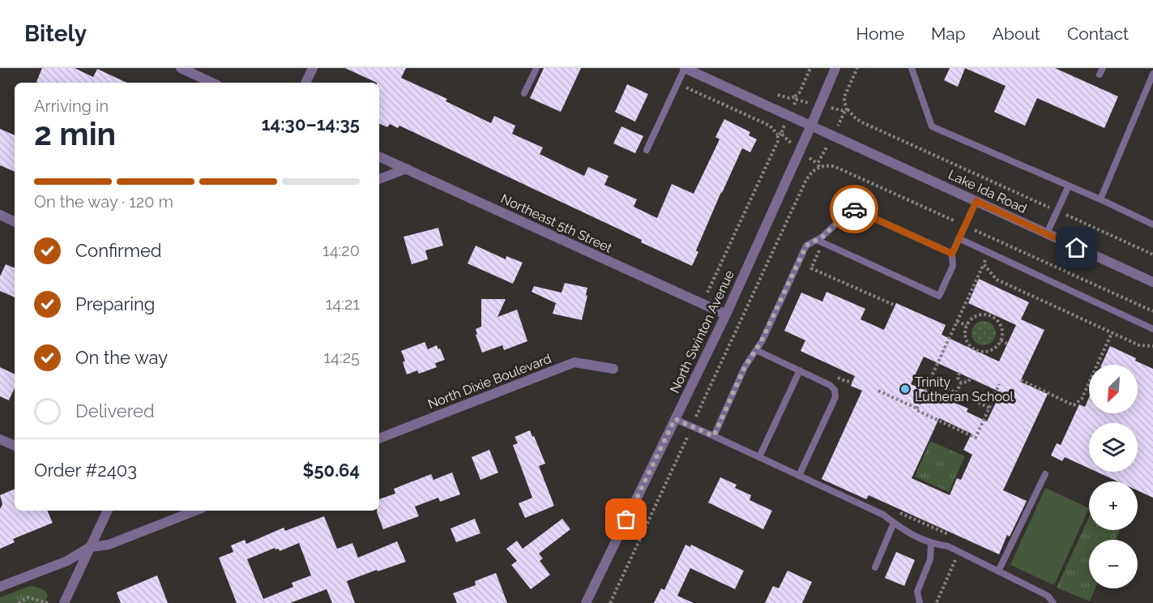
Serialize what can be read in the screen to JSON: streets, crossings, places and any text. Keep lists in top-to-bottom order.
{
  "streets": {
    "street": [
      "Lake Ida Road",
      "Northeast 5th Street",
      "North Swinton Avenue",
      "North Dixie Boulevard"
    ]
  },
  "crossings": [
    ["Lake Ida Road", "North Swinton Avenue"],
    ["Northeast 5th Street", "North Swinton Avenue"]
  ],
  "places": ["Trinity Lutheran School"],
  "north": "bottom left",
  "page": {
    "header": "Bitely",
    "nav": [
      "Home",
      "Map",
      "About",
      "Contact"
    ],
    "heading": ["2 min", "Arriving in", "14:30–14:35"],
    "panel": ["Order #2403", "$50.64"],
    "bar": "On the way · 120 m",
    "list": [
      ["Confirmed", "14:20"],
      ["Preparing", "14:21"],
      ["On the way", "14:25"],
      "Delivered"
    ],
    "map_buttons": ["+", "−"]
  }
}
